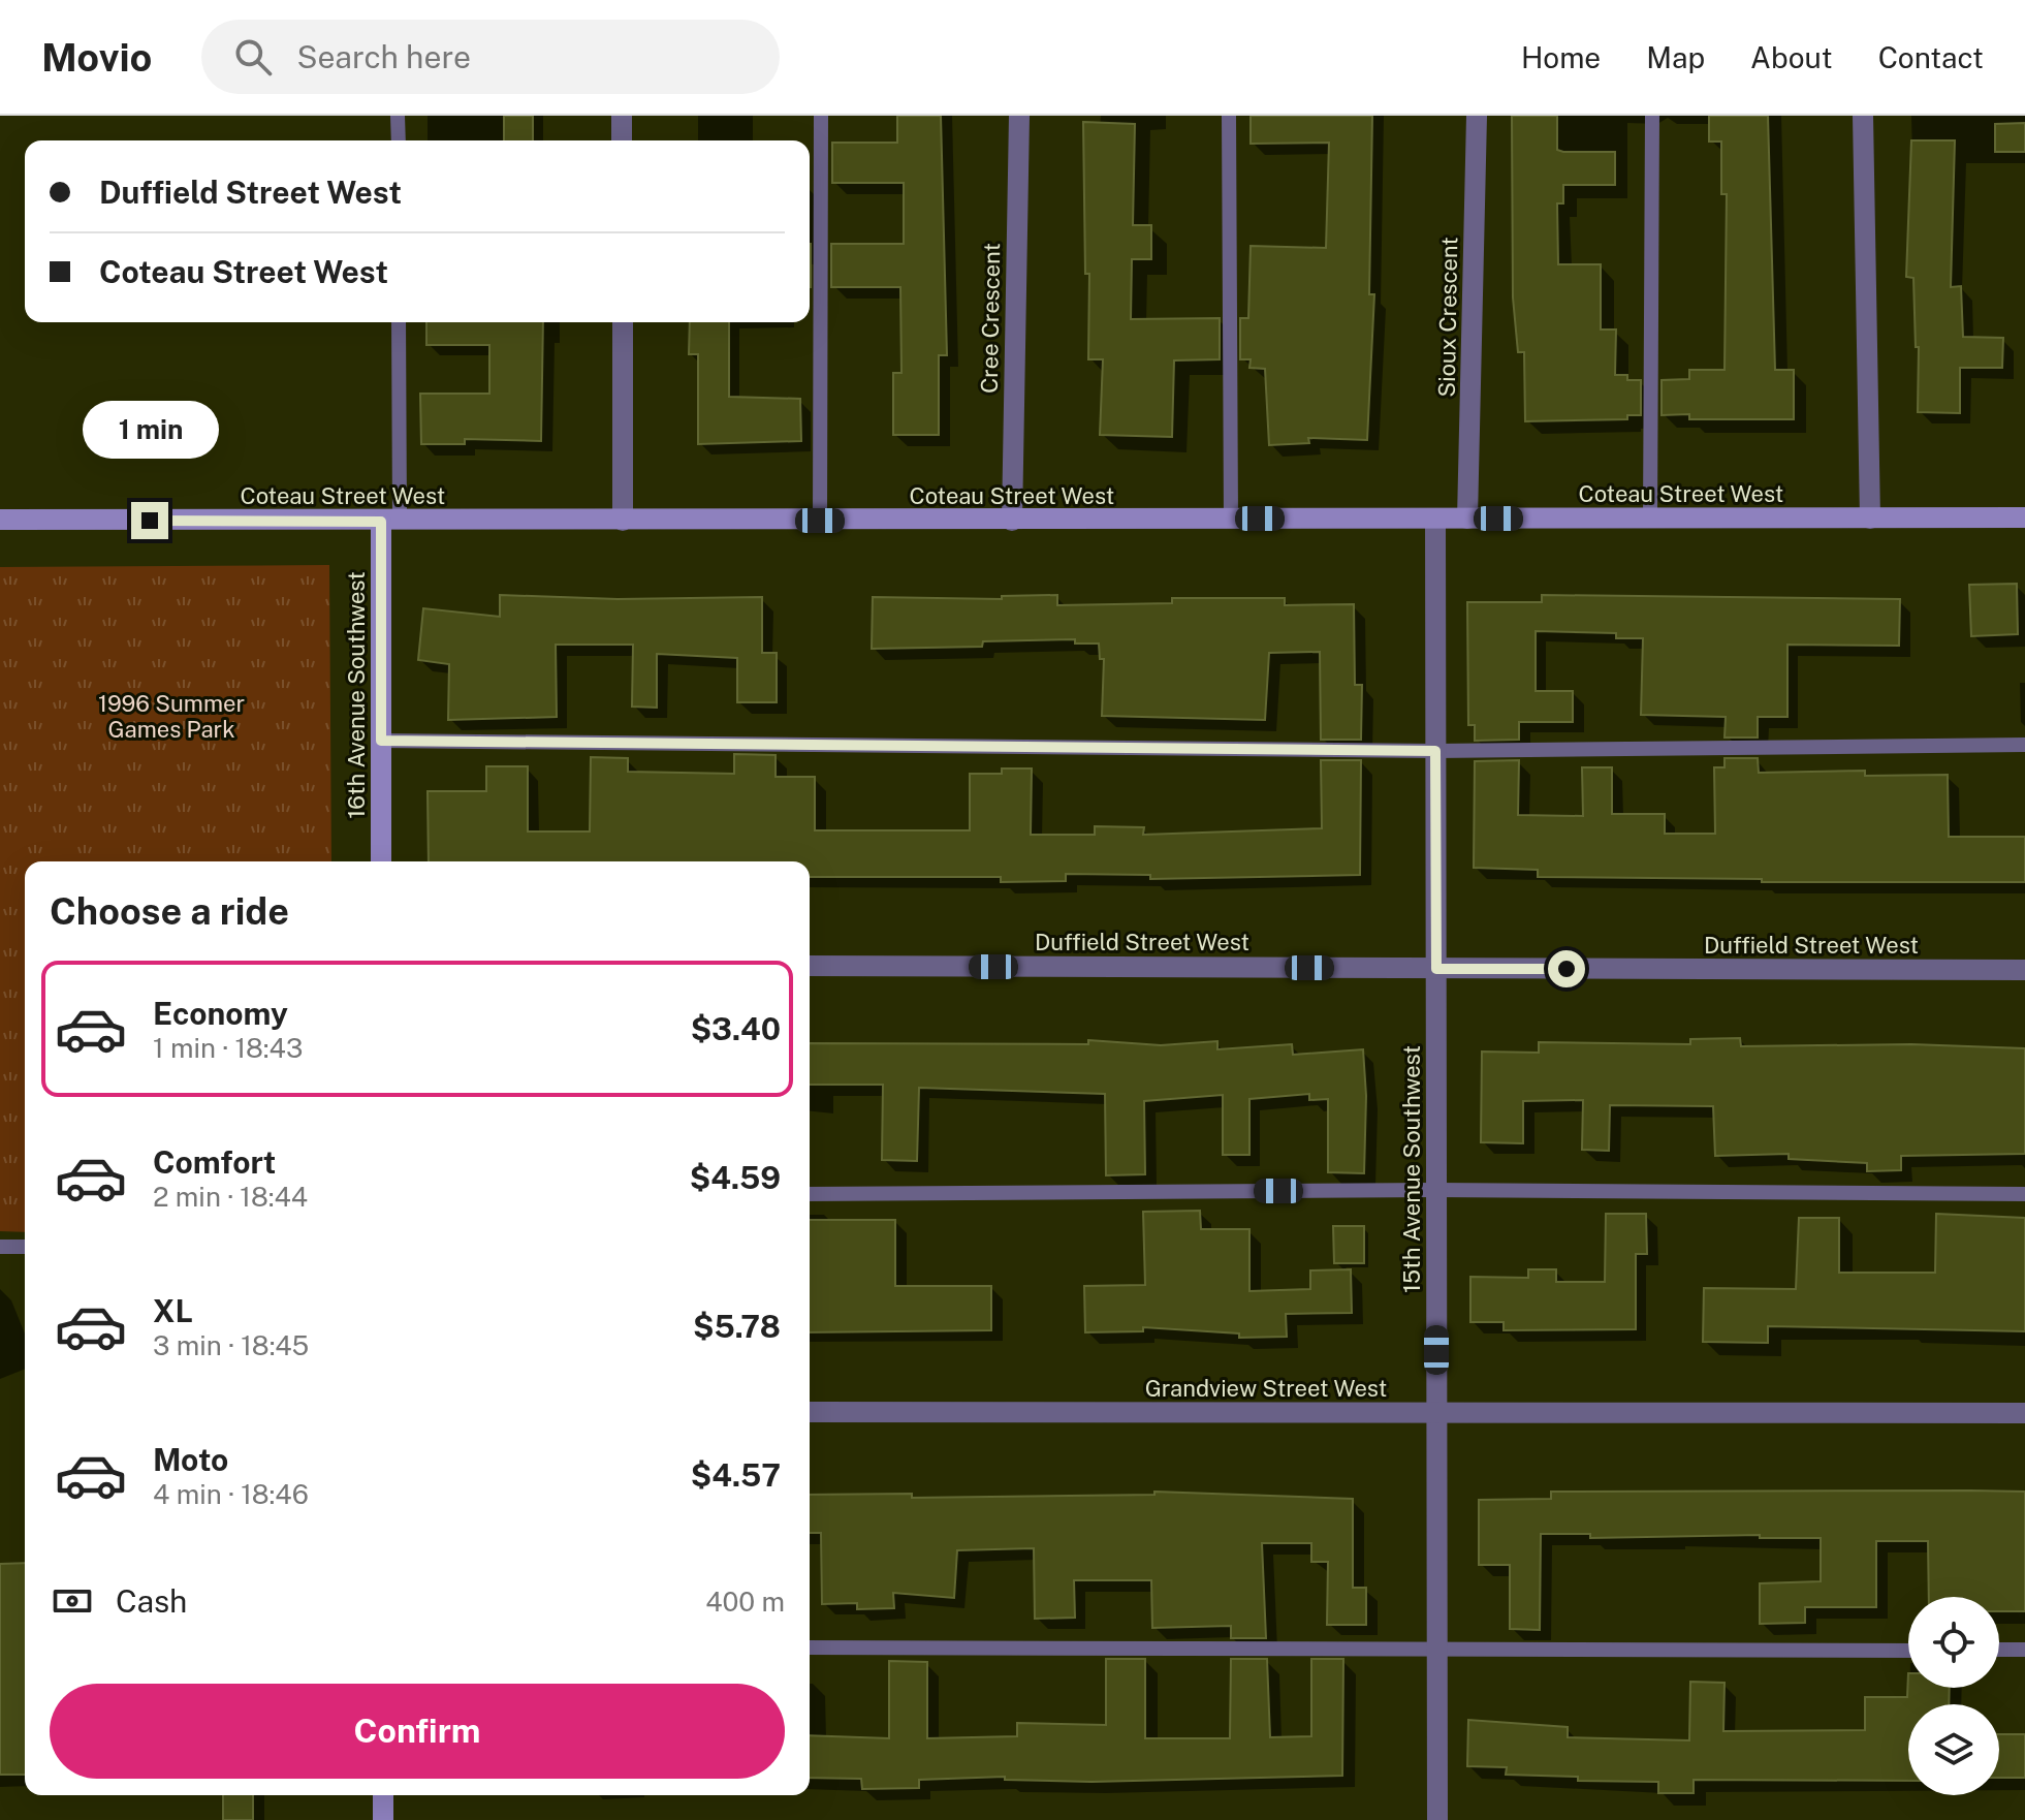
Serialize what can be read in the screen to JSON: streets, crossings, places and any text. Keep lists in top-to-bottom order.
{
  "streets": {
    "street": [
      "Sioux Crescent",
      "Cree Crescent",
      "Coteau Street West",
      "16th Avenue Southwest",
      "Duffield Street West",
      "15th Avenue Southwest",
      "Grandview Street West"
    ]
  },
  "crossings": [
    ["Sioux Crescent", "Coteau Street West"],
    ["Cree Crescent", "Coteau Street West"],
    ["Coteau Street West", "16th Avenue Southwest"],
    ["Coteau Street West", "15th Avenue Southwest"],
    ["Duffield Street West", "15th Avenue Southwest"],
    ["15th Avenue Southwest", "Grandview Street West"]
  ],
  "parks": ["1996 Summer Games Park"],
  "page": {
    "header": "Movio",
    "search": "Search here",
    "nav": [
      "Home",
      "Map",
      "About",
      "Contact"
    ],
    "banner": ["Duffield Street West", "Coteau Street West"],
    "bubble": "1 min",
    "heading": "Choose a ride",
    "list": [
      {
        "name": "Economy",
        "note": "1 min · 18:43",
        "value": "$3.40"
      },
      {
        "name": "Comfort",
        "note": "2 min · 18:44",
        "value": "$4.59"
      },
      {
        "name": "XL",
        "note": "3 min · 18:45",
        "value": "$5.78"
      },
      {
        "name": "Moto",
        "note": "4 min · 18:46",
        "value": "$4.57"
      }
    ],
    "pay": ["Cash", "400 m"],
    "buttons": "Confirm"
  }
}
